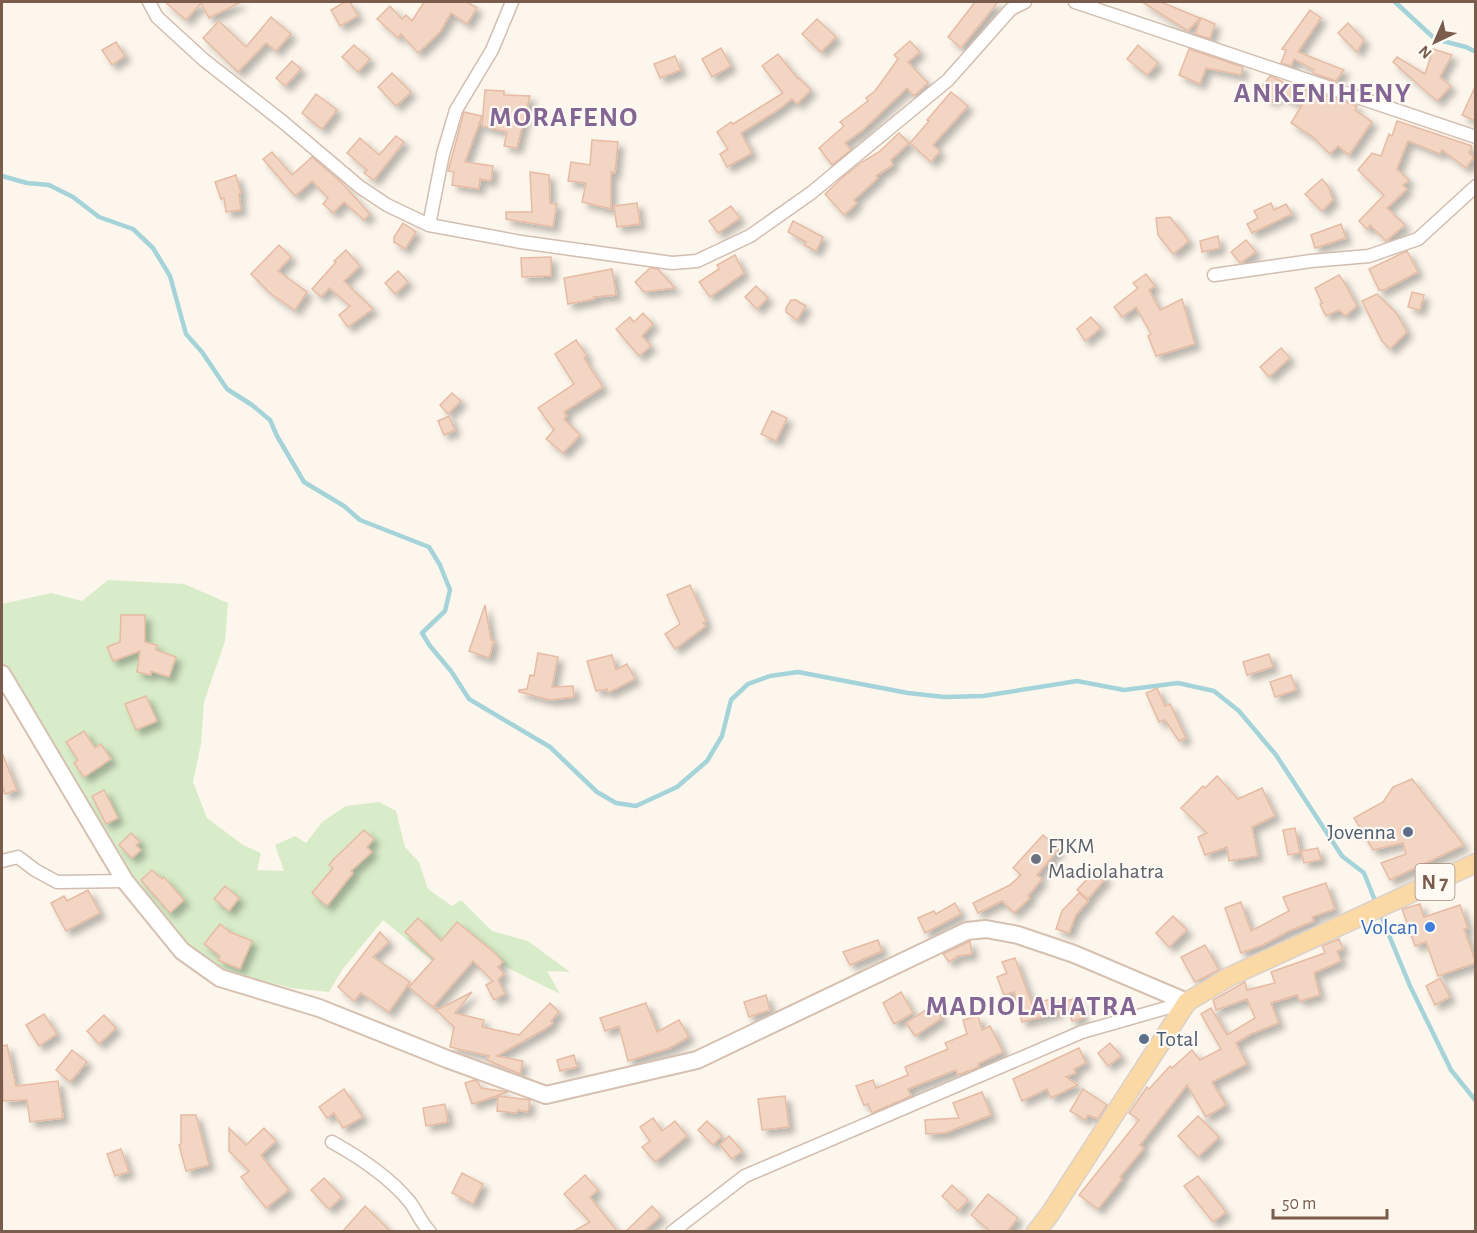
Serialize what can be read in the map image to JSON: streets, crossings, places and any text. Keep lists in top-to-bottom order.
{
  "streets": {
    "main road": ["N 7"]
  },
  "districts": ["ANKENIHENY", "MORAFENO", "MADIOLAHATRA"],
  "places": [
    "Jovenna",
    "FJKM Madiolahatra",
    "Volcan",
    "Total"
  ],
  "scale_bar": "50 m",
  "north": "bottom left"
}
